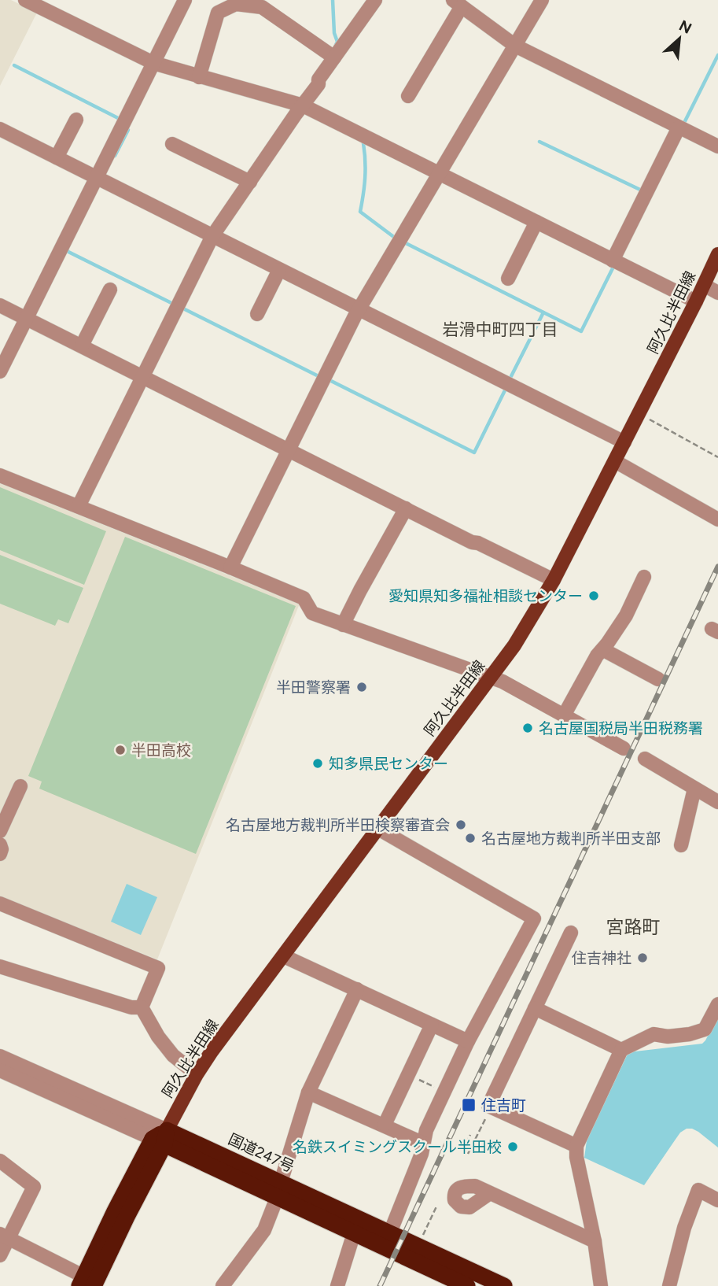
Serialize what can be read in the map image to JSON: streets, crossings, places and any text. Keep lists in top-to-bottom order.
{
  "streets": {
    "highway": ["国道247号"],
    "main road": ["阿久比半田線"]
  },
  "crossings": [
    ["阿久比半田線", "国道247号"]
  ],
  "districts": ["岩滑中町四丁目", "宮路町"],
  "places": {
    "other": [
      "愛知県知多福祉相談センター",
      "半田警察署",
      "名古屋国税局半田税務署",
      "半田高校",
      "知多県民センター",
      "名古屋地方裁判所半田検察審査会",
      "名古屋地方裁判所半田支部",
      "住吉神社",
      "名鉄スイミングスクール半田校"
    ],
    "transit": ["住吉町"]
  },
  "north": "top right"
}
